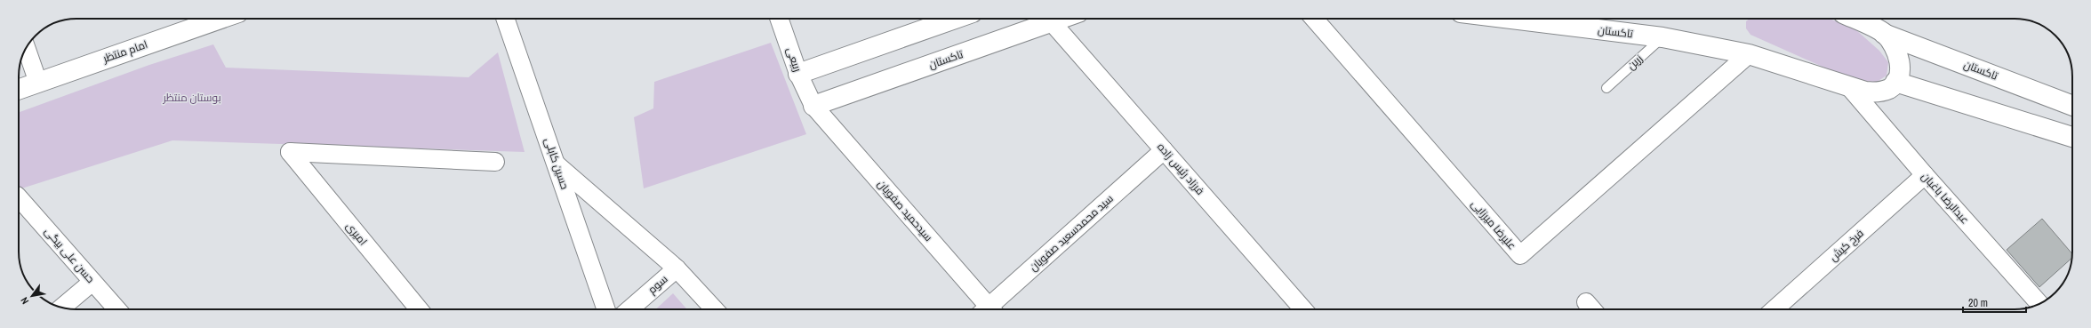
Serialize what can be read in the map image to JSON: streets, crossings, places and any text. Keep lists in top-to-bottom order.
{
  "streets": {
    "street": [
      "تاکستان",
      "امام منتظر",
      "ربیعی",
      "حسین کابلی",
      "فرزاد رئیس زاده",
      "عبدالرضا باغبان",
      "سیدحمید صفویان",
      "علیرضا میرزایی",
      "سید محمدسعید صفویان",
      "امیری",
      "فرخ کیش",
      "حسن علی بیگی",
      "سوم"
    ],
    "lane": ["زرین"]
  },
  "crossings": [
    ["تاکستان", "ربیعی"],
    ["تاکستان", "زرین"],
    ["تاکستان", "عبدالرضا باغبان"],
    ["تاکستان", "سیدحمید صفویان"],
    ["تاکستان", "علیرضا میرزایی"],
    ["ربیعی", "سیدحمید صفویان"],
    ["فرزاد رئیس زاده", "سید محمدسعید صفویان"],
    ["عبدالرضا باغبان", "فرخ کیش"]
  ],
  "parks": ["بوستان منتظر"],
  "scale_bar": "20 m",
  "north": "bottom left"
}
